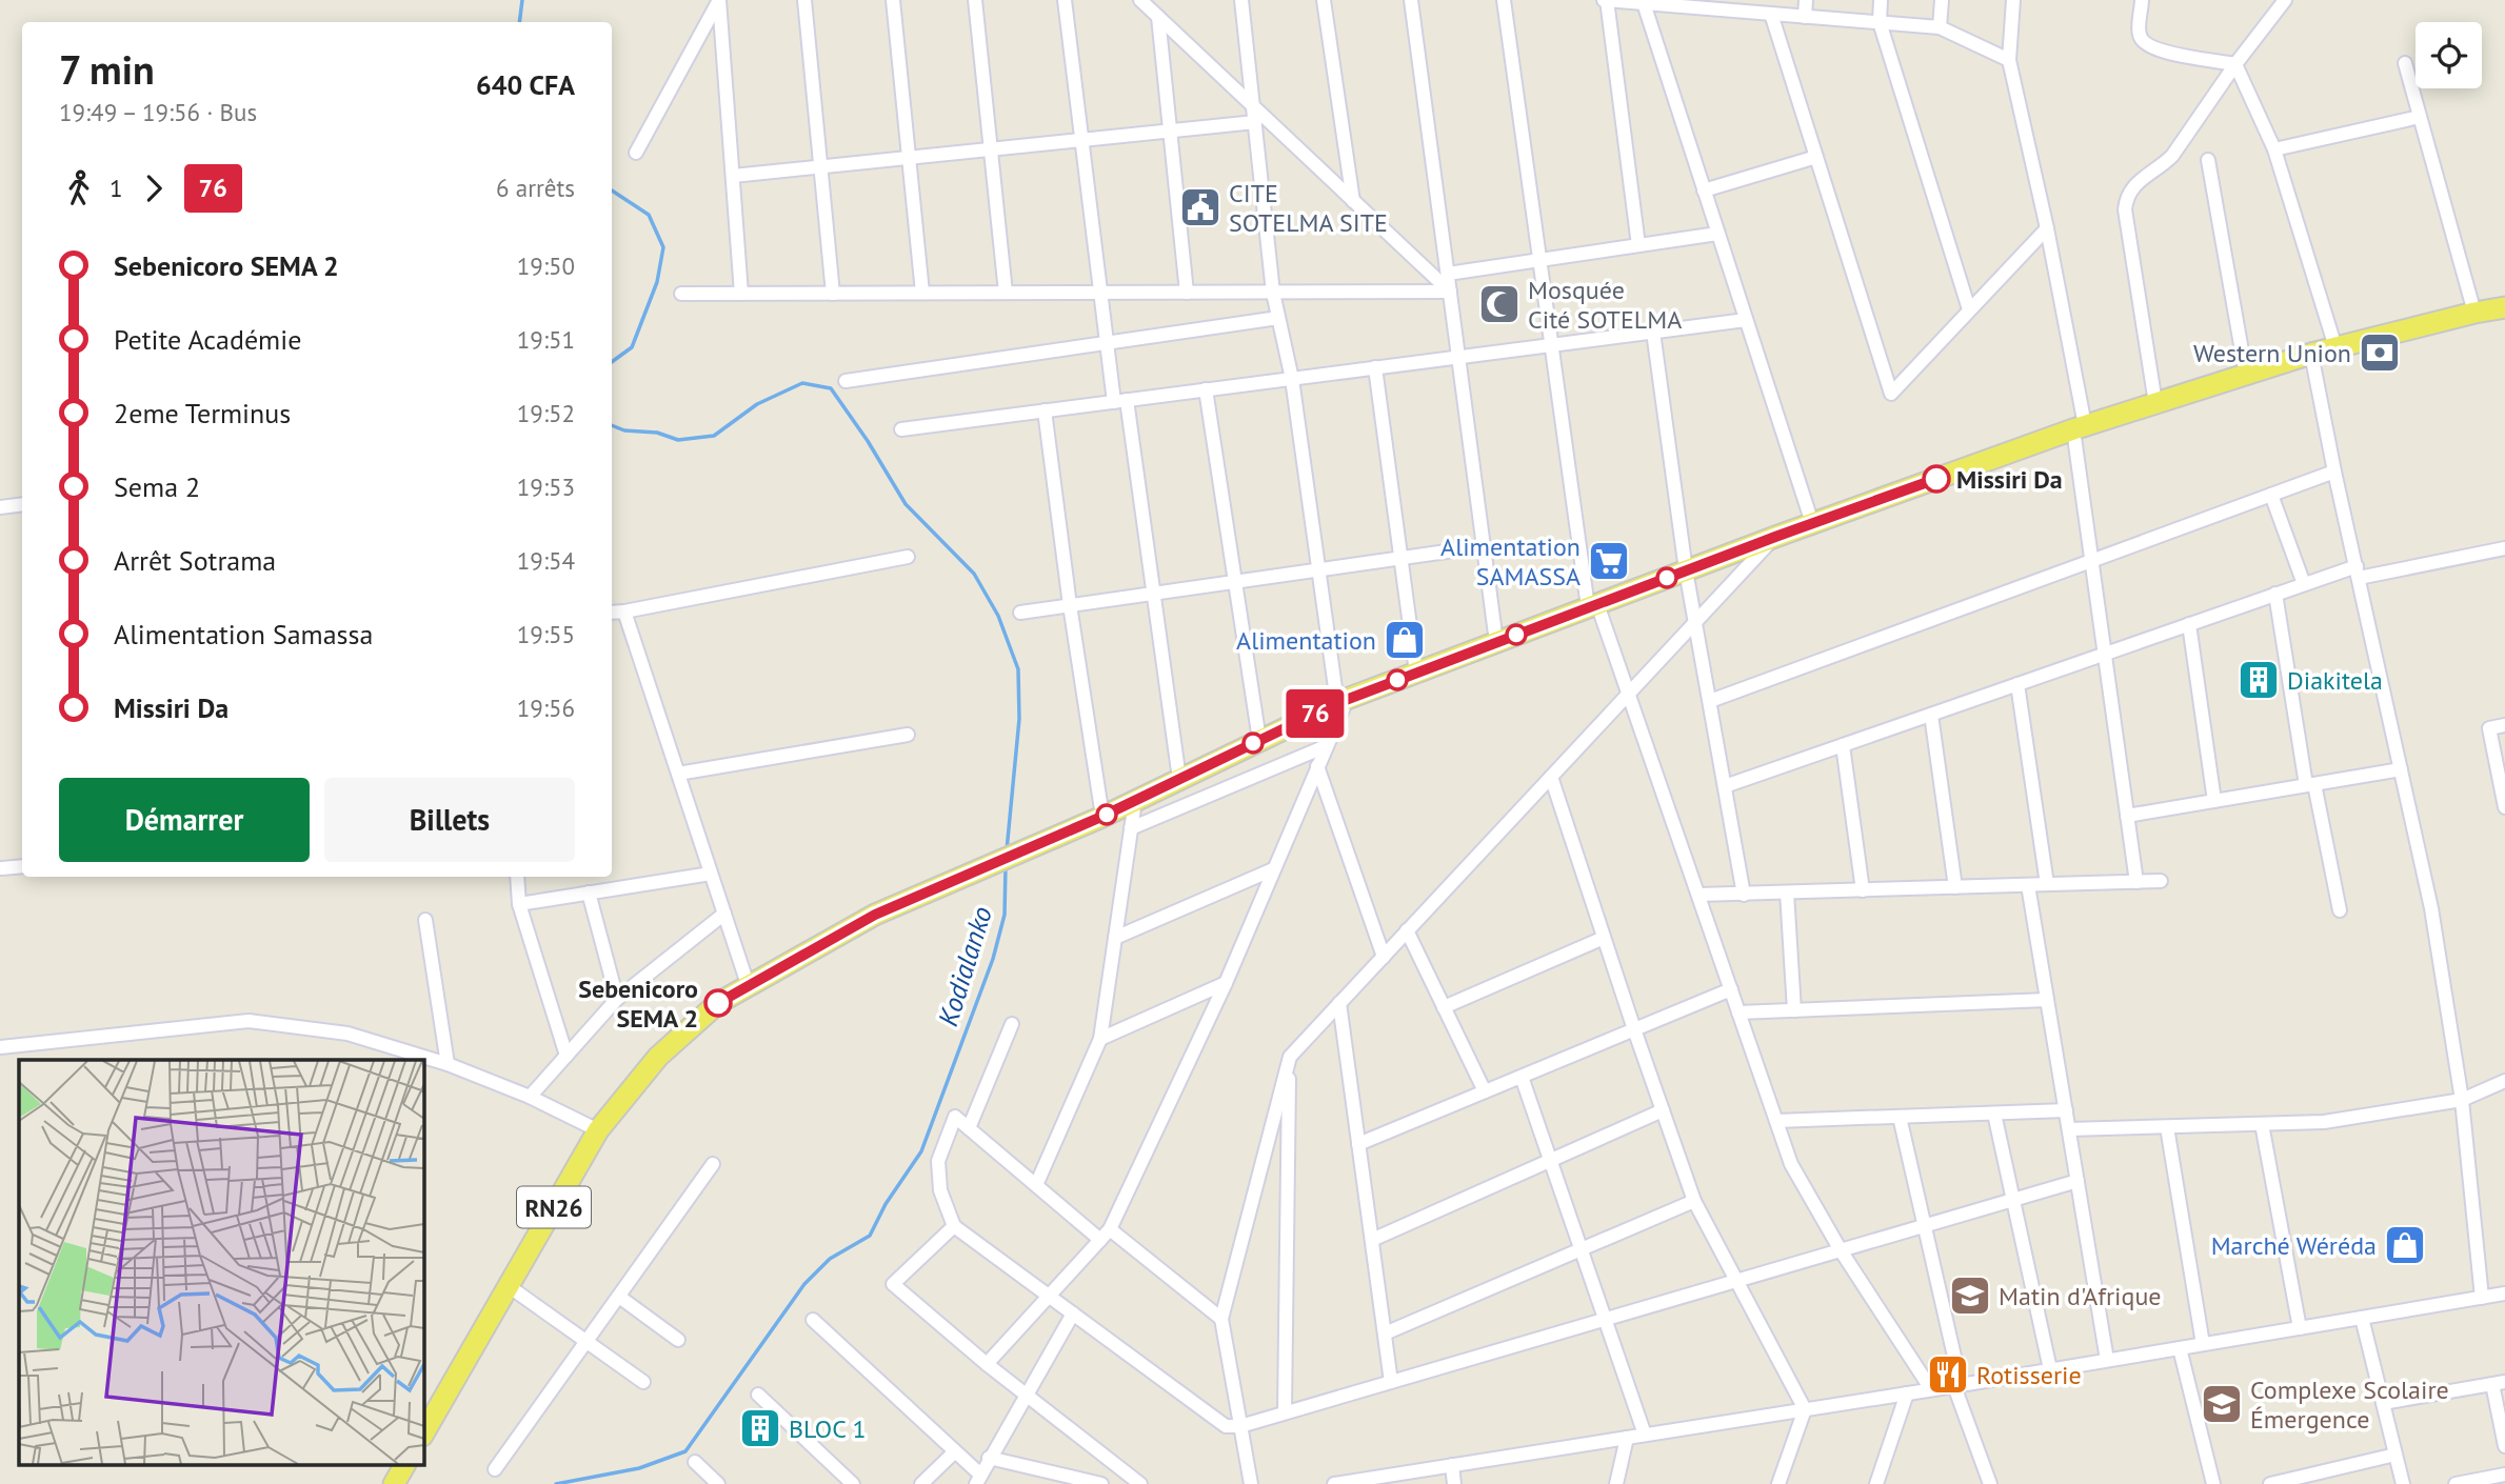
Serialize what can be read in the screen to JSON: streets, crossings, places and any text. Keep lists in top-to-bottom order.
{
  "streets": {
    "main road": ["RN26"]
  },
  "water": ["Kodialanko"],
  "places": {
    "public building": ["CITE SOTELMA SITE"],
    "mosque": ["Mosquée Cité SOTELMA"],
    "bank": ["Western Union"],
    "other": ["Missiri Da", "Sebenicoro SEMA 2"],
    "supermarket": ["Alimentation SAMASSA"],
    "shop": ["Alimentation", "Marché Wéréda"],
    "building": ["Diakitela", "BLOC 1"],
    "school or university": ["Matin d'Afrique", "Complexe Scolaire Émergence"],
    "restaurant": ["Rotisserie"]
  },
  "lines": ["bus line 76"],
  "page": {
    "on_map": "76",
    "heading": ["7 min", "19:49 – 19:56 · Bus", "640 CFA"],
    "legs": ["1", "76", "6 arrêts"],
    "list": [
      {
        "name": "Sebenicoro SEMA 2",
        "value": "19:50"
      },
      {
        "name": "Petite Académie",
        "value": "19:51"
      },
      {
        "name": "2eme Terminus",
        "value": "19:52"
      },
      {
        "name": "Sema 2",
        "value": "19:53"
      },
      {
        "name": "Arrêt Sotrama",
        "value": "19:54"
      },
      {
        "name": "Alimentation Samassa",
        "value": "19:55"
      },
      {
        "name": "Missiri Da",
        "value": "19:56"
      }
    ],
    "buttons": ["Démarrer", "Billets"]
  }
}
